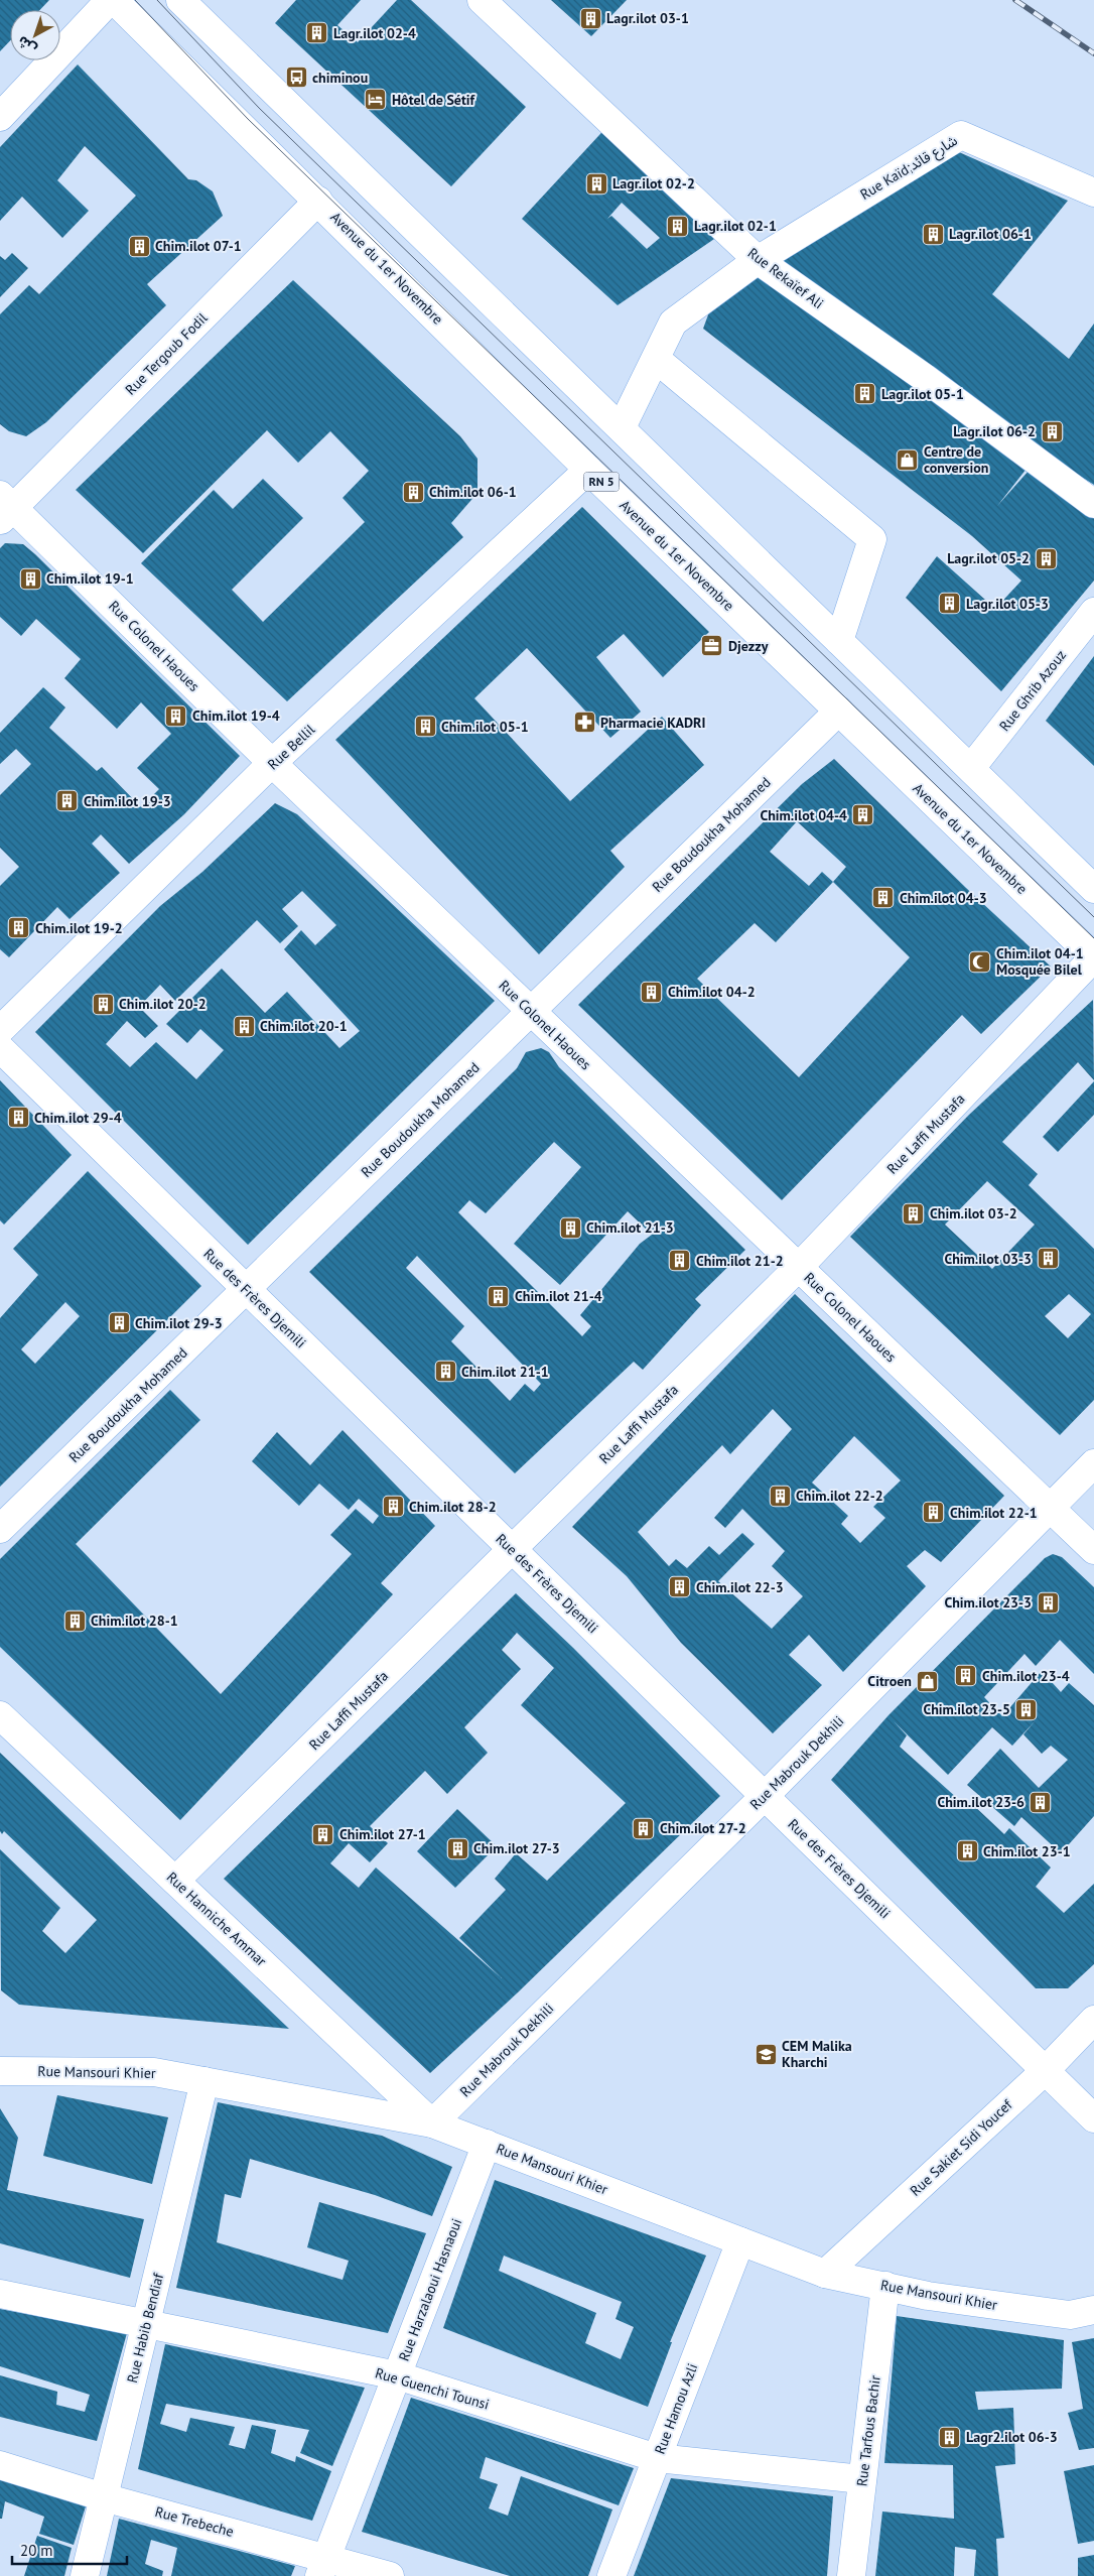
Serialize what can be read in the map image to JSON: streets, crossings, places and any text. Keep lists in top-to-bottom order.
{
  "streets": {
    "street": [
      "Rue Kaïd;شارع قائد",
      "Avenue du 1er Novembre",
      "Rue Rekaïef Ali",
      "Rue Tergoub Fodil",
      "RN 5",
      "Rue Colonel Haoues",
      "Rue Ghrib Azouz",
      "Rue Bellil",
      "Rue Boudoukha Mohamed",
      "Rue Laffi Mustafa",
      "Rue des Frères Djemili",
      "Rue Mabrouk Dekhili",
      "Rue Hanniche Ammar",
      "Rue Mansouri Khier",
      "Rue Sakiet Sidi Youcef",
      "Rue Harzalaoui Hasnaoui",
      "Rue Habib Bendiaf",
      "Rue Guenchi Tounsi",
      "Rue Hamou Azli",
      "Rue Tarfous Bachir",
      "Rue Trebeche"
    ]
  },
  "crossings": [
    ["Rue Kaïd;شارع قائد", "Rue Rekaïef Ali"],
    ["Avenue du 1er Novembre", "Rue Tergoub Fodil"],
    ["Avenue du 1er Novembre", "Rue Bellil"],
    ["Avenue du 1er Novembre", "Rue Boudoukha Mohamed"],
    ["Avenue du 1er Novembre", "Rue Laffi Mustafa"],
    ["Rue Tergoub Fodil", "Rue Colonel Haoues"],
    ["Rue Colonel Haoues", "Rue Bellil"],
    ["Rue Colonel Haoues", "Rue Boudoukha Mohamed"],
    ["Rue Colonel Haoues", "Rue Laffi Mustafa"],
    ["Rue Colonel Haoues", "Rue Mabrouk Dekhili"],
    ["Rue Boudoukha Mohamed", "Rue des Frères Djemili"],
    ["Rue Laffi Mustafa", "Rue des Frères Djemili"],
    ["Rue Laffi Mustafa", "Rue Hanniche Ammar"],
    ["Rue des Frères Djemili", "Rue Mabrouk Dekhili"],
    ["Rue des Frères Djemili", "Rue Sakiet Sidi Youcef"],
    ["Rue Mabrouk Dekhili", "Rue Hanniche Ammar"],
    ["Rue Mabrouk Dekhili", "Rue Mansouri Khier"],
    ["Rue Hanniche Ammar", "Rue Mansouri Khier"],
    ["Rue Mansouri Khier", "Rue Sakiet Sidi Youcef"],
    ["Rue Mansouri Khier", "Rue Harzalaoui Hasnaoui"],
    ["Rue Mansouri Khier", "Rue Habib Bendiaf"],
    ["Rue Mansouri Khier", "Rue Hamou Azli"],
    ["Rue Mansouri Khier", "Rue Tarfous Bachir"],
    ["Rue Harzalaoui Hasnaoui", "Rue Guenchi Tounsi"],
    ["Rue Harzalaoui Hasnaoui", "Rue Trebeche"],
    ["Rue Habib Bendiaf", "Rue Guenchi Tounsi"],
    ["Rue Habib Bendiaf", "Rue Trebeche"],
    ["Rue Guenchi Tounsi", "Rue Hamou Azli"],
    ["Rue Guenchi Tounsi", "Rue Tarfous Bachir"]
  ],
  "places": {
    "building": [
      "Lagr.ilot 03-1",
      "Lagr.ilot 02-4",
      "Lagr.ilot 02-2",
      "Lagr.ilot 02-1",
      "Lagr.ilot 06-1",
      "Chim.ilot 07-1",
      "Lagr.ilot 05-1",
      "Lagr.ilot 06-2",
      "Chim.ilot 06-1",
      "Lagr.ilot 05-2",
      "Chim.ilot 19-1",
      "Lagr.ilot 05-3",
      "Chim.ilot 19-4",
      "Chim.ilot 05-1",
      "Chim.ilot 19-3",
      "Chim.ilot 04-4",
      "Chim.ilot 04-3",
      "Chim.ilot 19-2",
      "Chim.ilot 04-2",
      "Chim.ilot 20-2",
      "Chim.ilot 20-1",
      "Chim.ilot 29-4",
      "Chim.ilot 03-2",
      "Chim.ilot 21-3",
      "Chim.ilot 03-3",
      "Chim.ilot 21-2",
      "Chim.ilot 21-4",
      "Chim.ilot 29-3",
      "Chim.ilot 21-1",
      "Chim.ilot 22-2",
      "Chim.ilot 28-2",
      "Chim.ilot 22-1",
      "Chim.ilot 22-3",
      "Chim.ilot 23-3",
      "Chim.ilot 28-1",
      "Chim.ilot 23-4",
      "Chim.ilot 23-5",
      "Chim.ilot 23-6",
      "Chim.ilot 27-2",
      "Chim.ilot 27-1",
      "Chim.ilot 27-3",
      "Chim.ilot 23-1",
      "Lagr2.ilot 06-3"
    ],
    "bus stop": ["chiminou"],
    "hotel": ["Hôtel de Sétif"],
    "shop": ["Centre de conversion", "Citroen"],
    "office": ["Djezzy"],
    "pharmacy": ["Pharmacie KADRI"],
    "mosque": ["Chim.ilot 04-1 Mosquée Bilel"],
    "school or university": ["CEM Malika Kharchi"]
  },
  "scale_bar": "20 m",
  "north": "bottom left"
}
